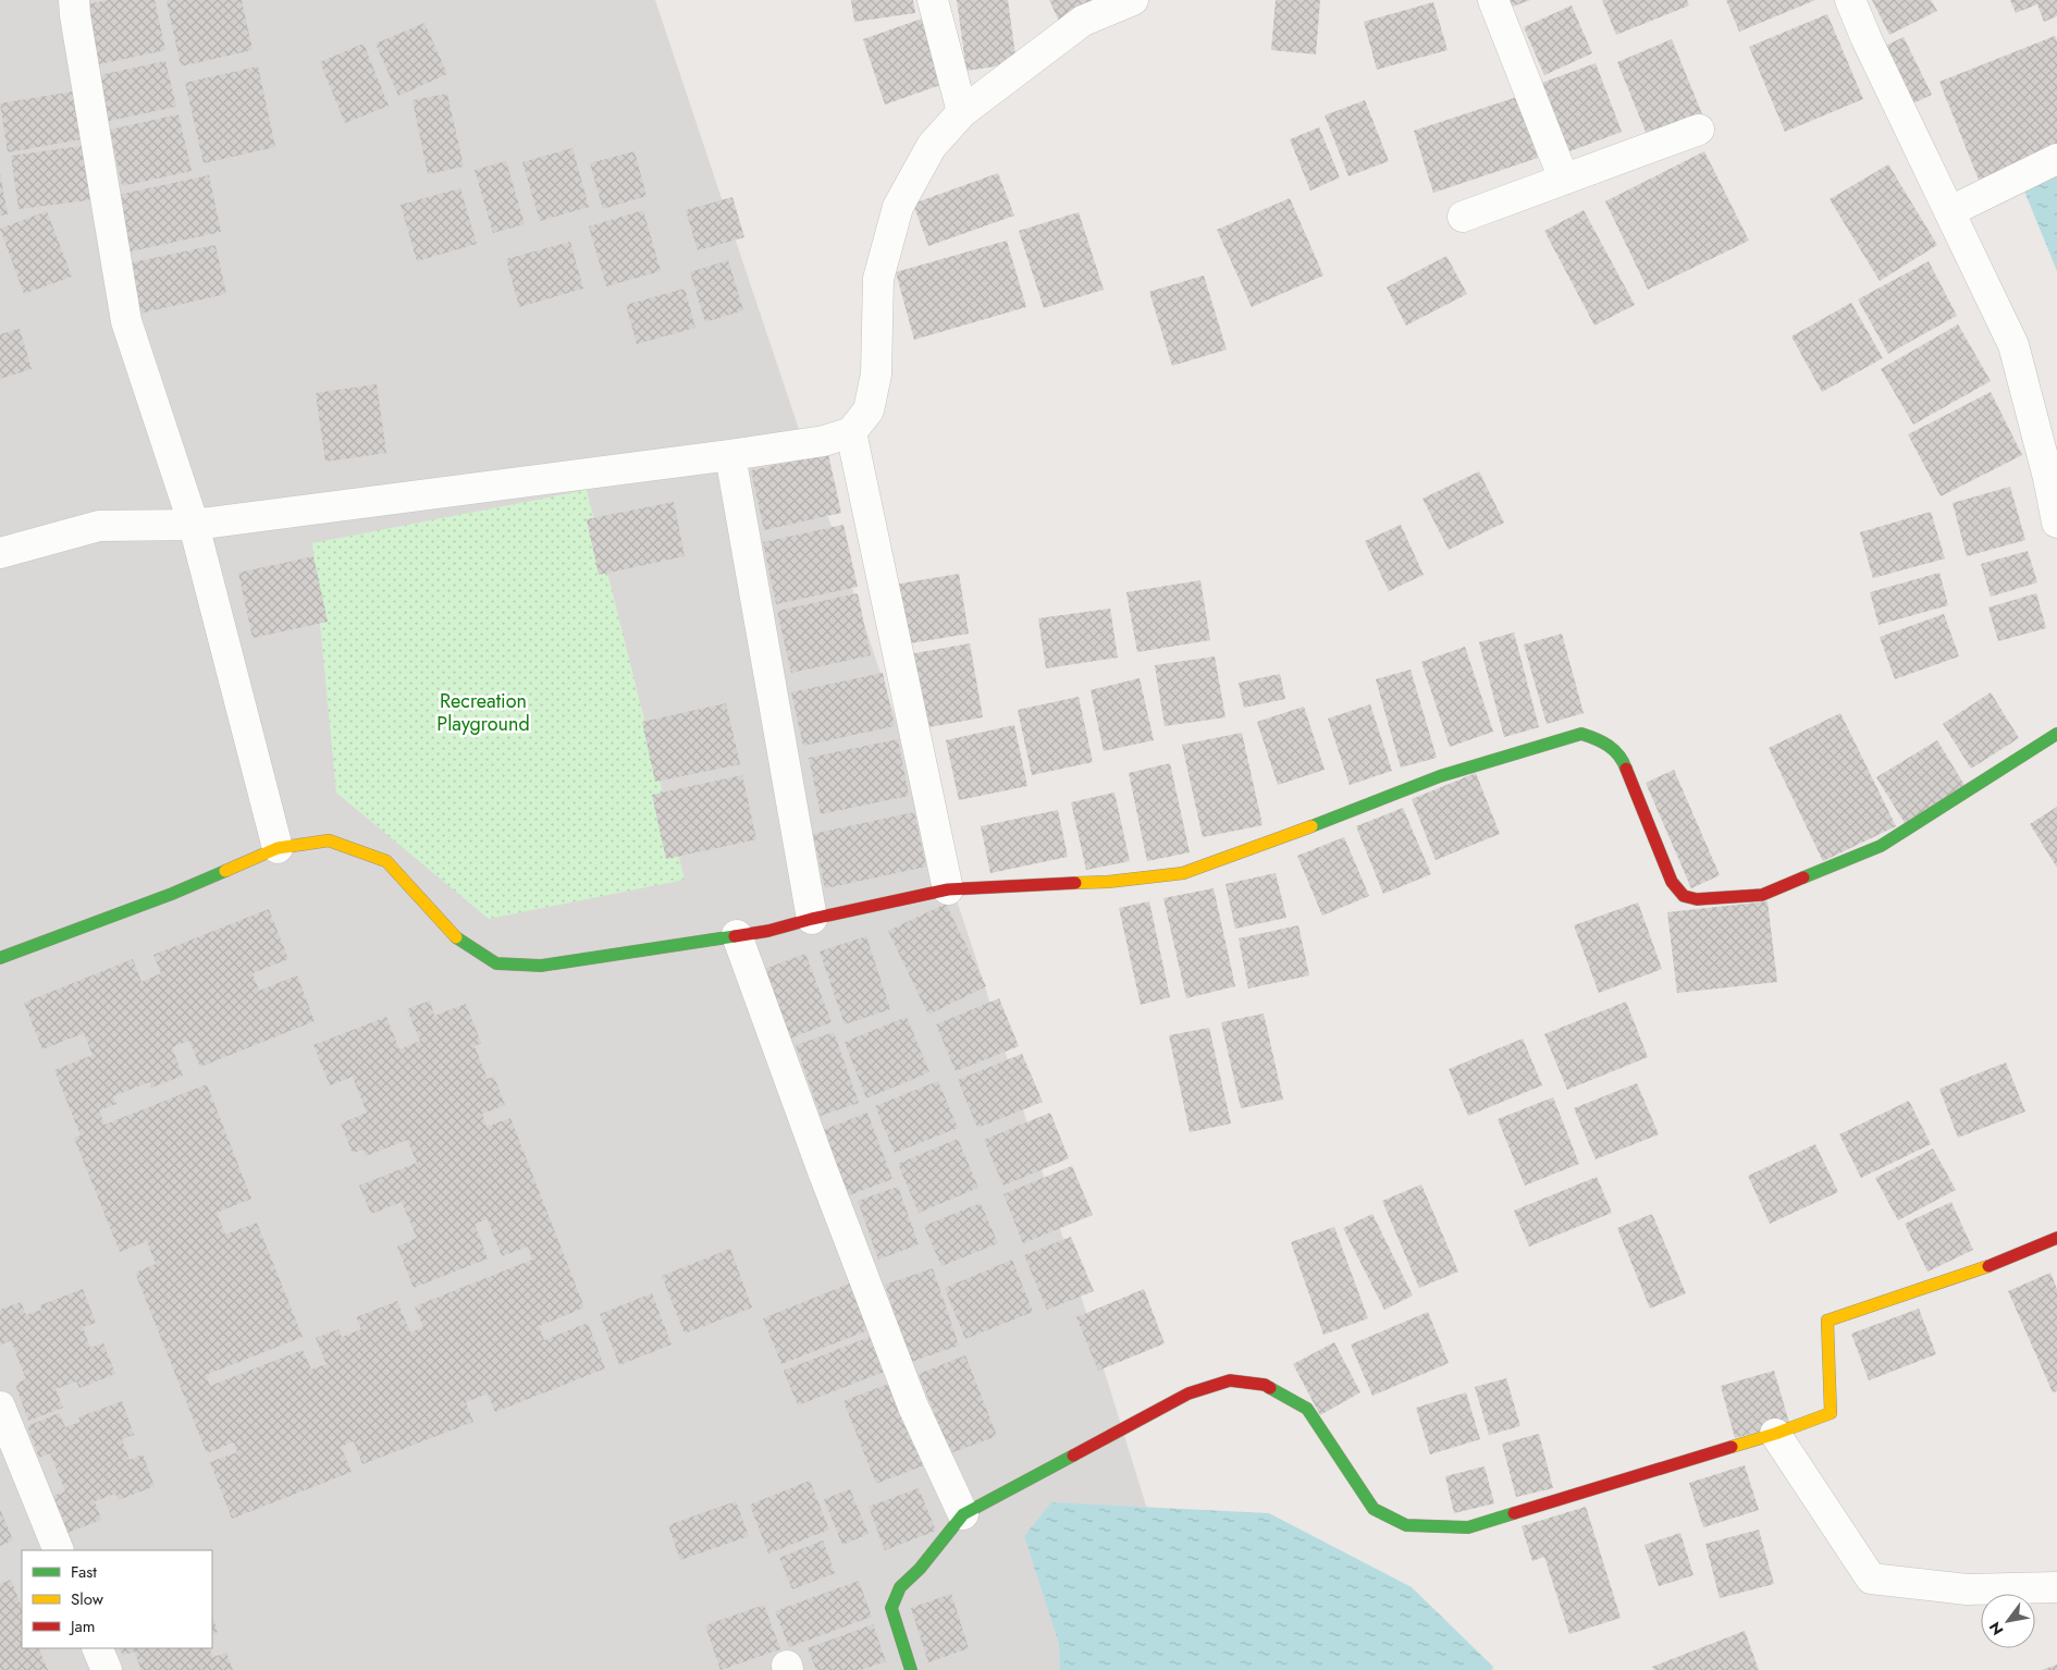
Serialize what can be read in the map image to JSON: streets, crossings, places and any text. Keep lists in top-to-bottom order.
{
  "parks": ["Recreation Playground"],
  "legend": ["Fast", "Slow", "Jam"],
  "north": "bottom left"
}
